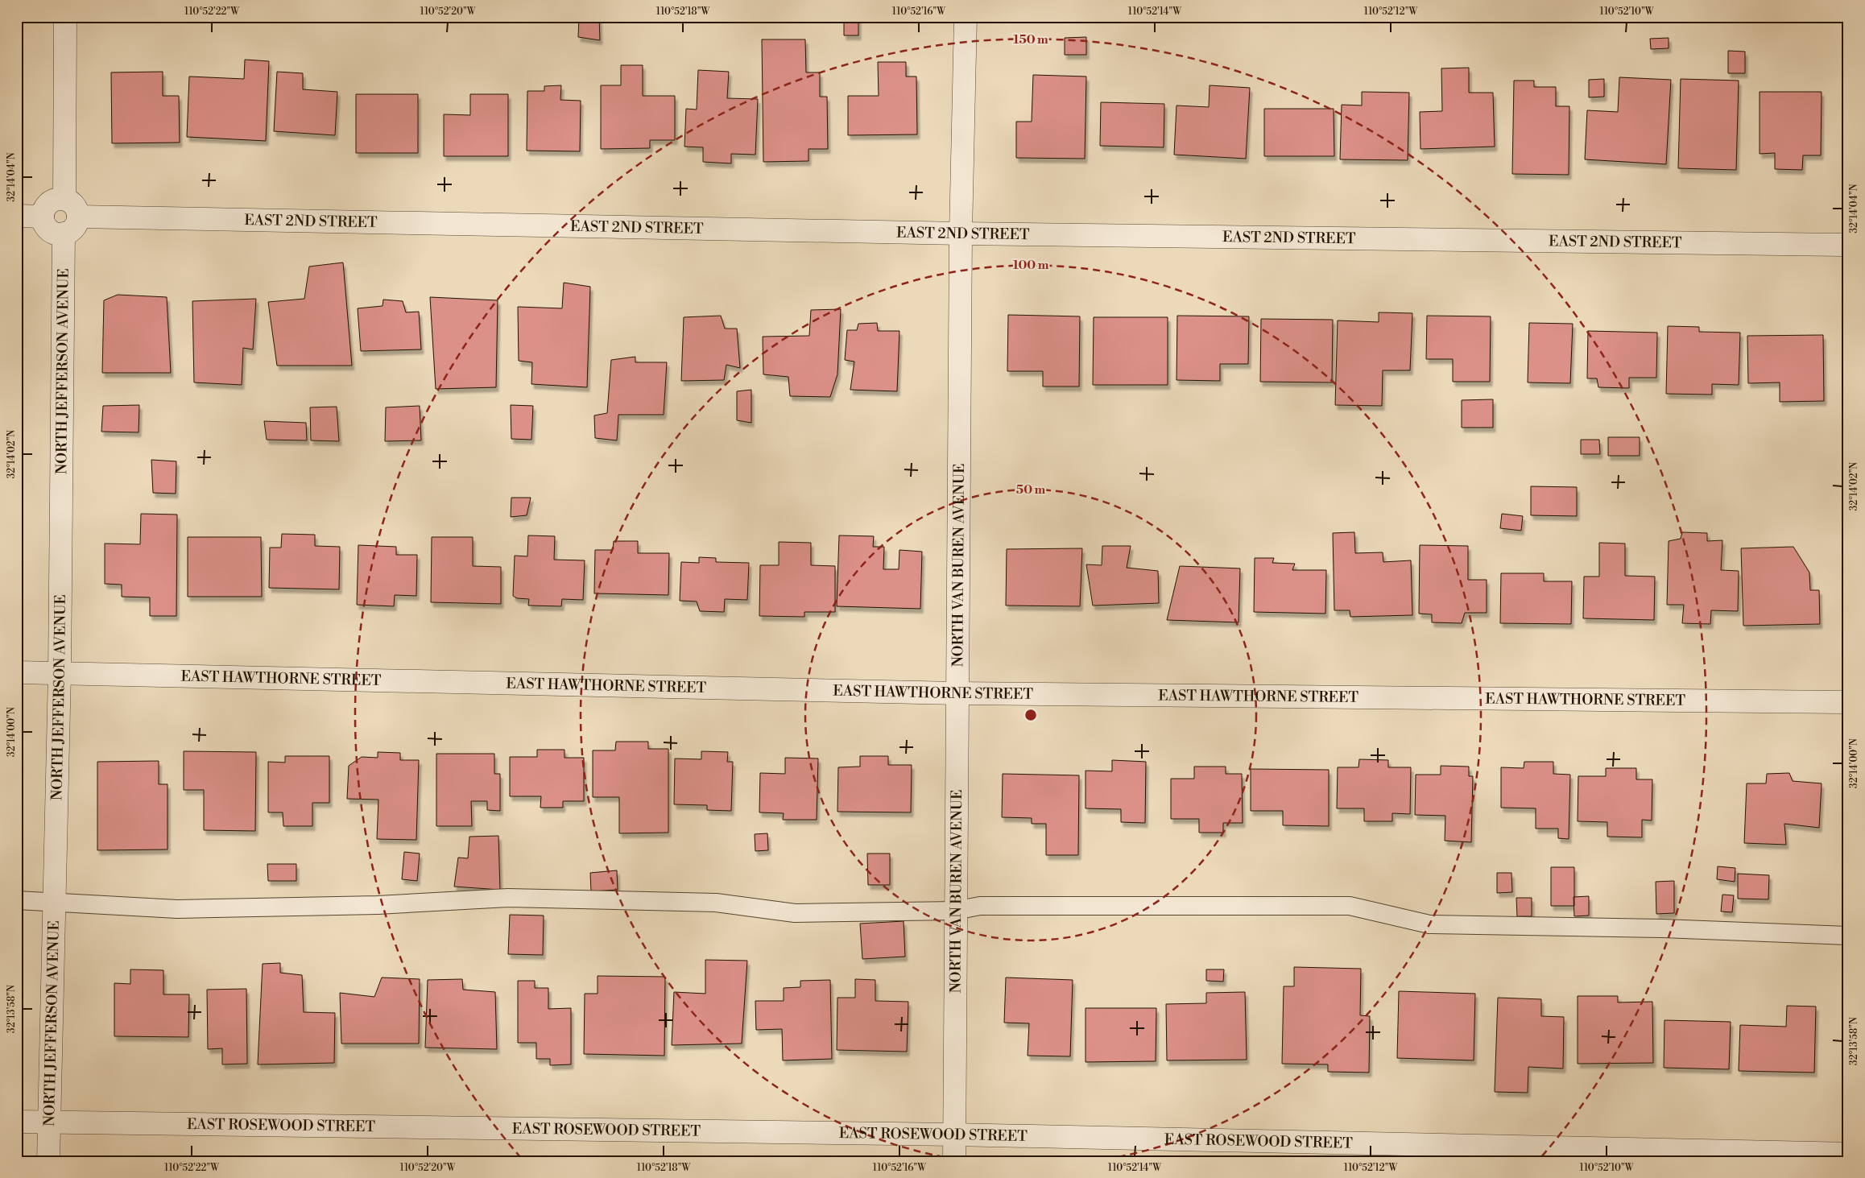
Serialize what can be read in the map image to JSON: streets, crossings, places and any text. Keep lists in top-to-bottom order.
{
  "streets": {
    "street": [
      "EAST 2ND STREET",
      "NORTH JEFFERSON AVENUE",
      "NORTH VAN BUREN AVENUE",
      "EAST HAWTHORNE STREET",
      "EAST ROSEWOOD STREET"
    ]
  },
  "crossings": [
    ["EAST 2ND STREET", "NORTH JEFFERSON AVENUE"],
    ["EAST 2ND STREET", "NORTH VAN BUREN AVENUE"],
    ["NORTH JEFFERSON AVENUE", "EAST HAWTHORNE STREET"],
    ["NORTH JEFFERSON AVENUE", "EAST ROSEWOOD STREET"],
    ["NORTH VAN BUREN AVENUE", "EAST HAWTHORNE STREET"],
    ["NORTH VAN BUREN AVENUE", "EAST ROSEWOOD STREET"]
  ],
  "coordinates": [
    "110°52'22\"W",
    "110°52'20\"W",
    "110°52'18\"W",
    "110°52'16\"W",
    "110°52'14\"W",
    "110°52'12\"W",
    "110°52'10\"W",
    "32°14'04\"N",
    "32°14'02\"N",
    "32°14'00\"N",
    "32°13'58\"N"
  ],
  "rings": ["150 m", "100 m", "50 m"]
}
